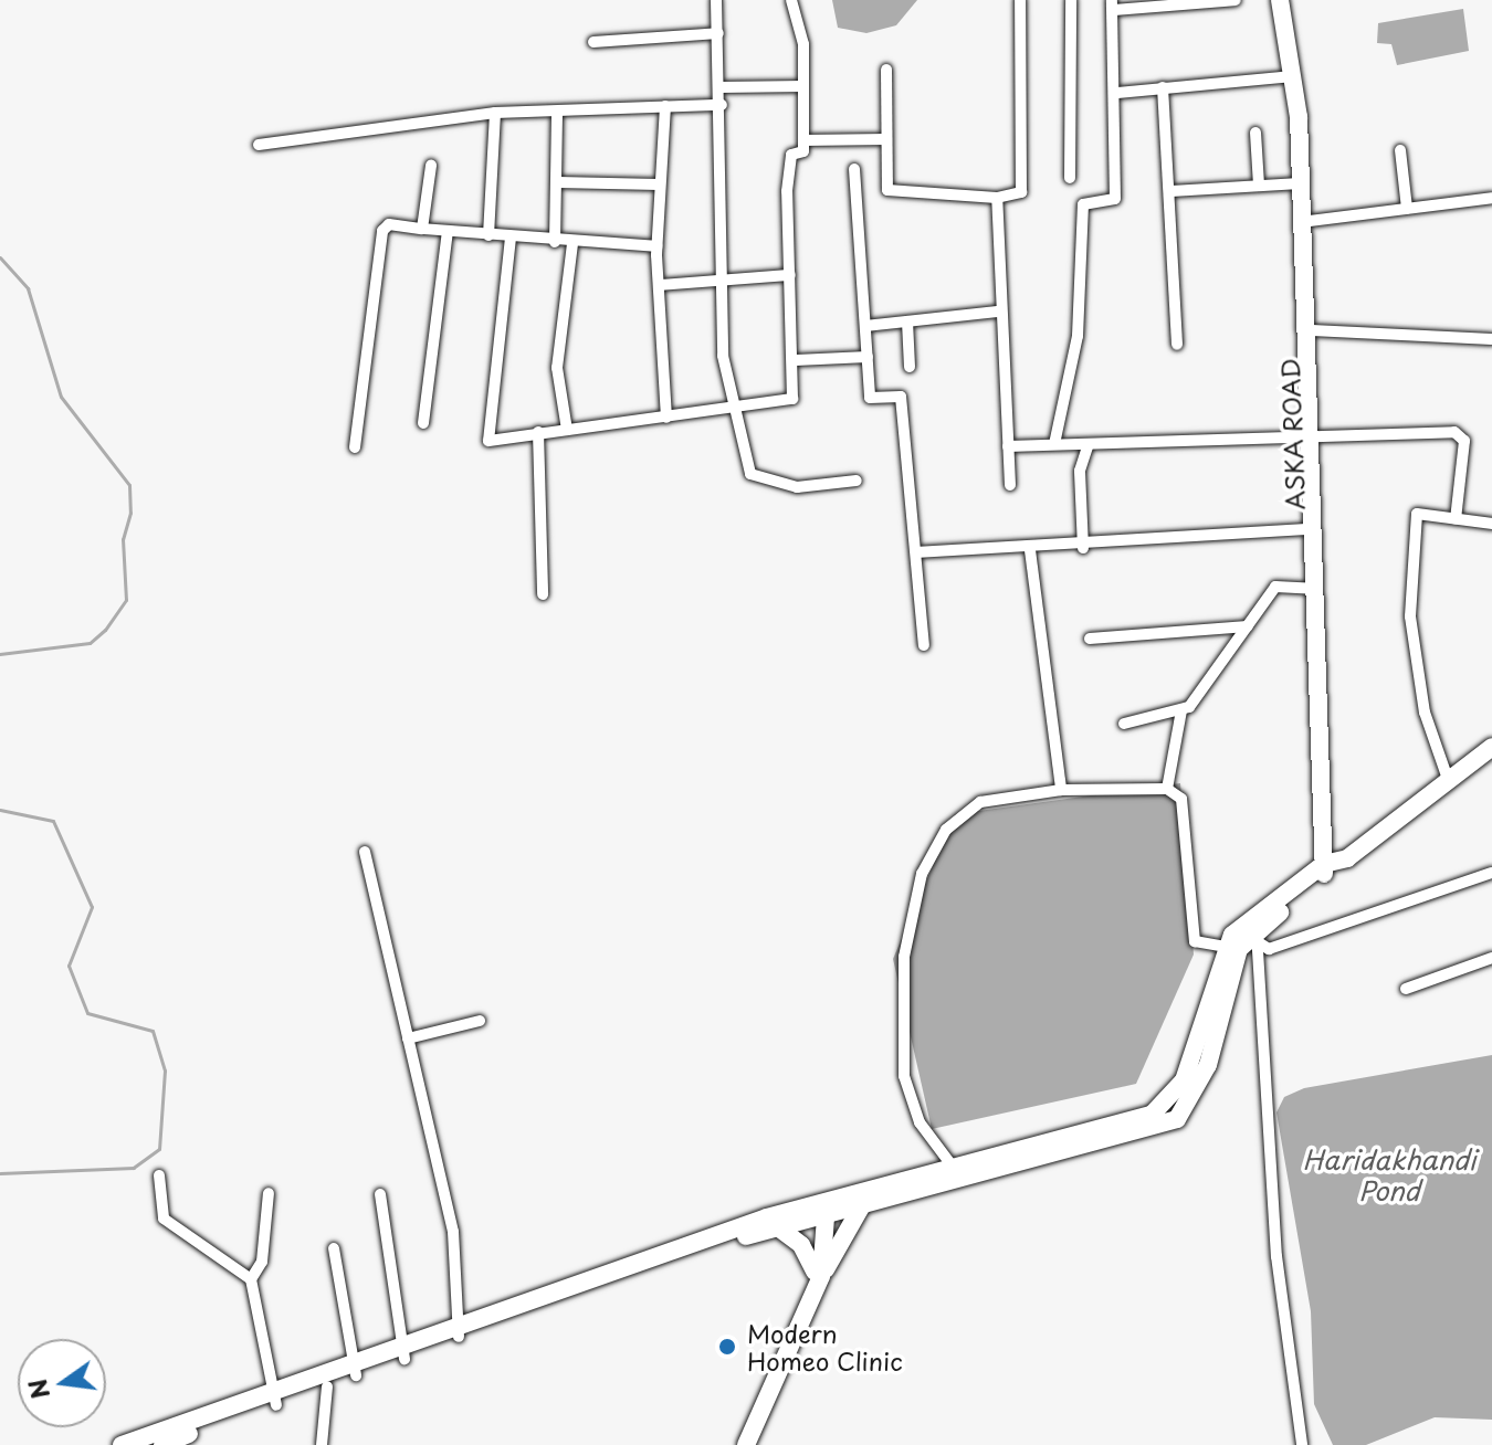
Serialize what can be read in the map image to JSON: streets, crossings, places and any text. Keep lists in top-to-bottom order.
{
  "streets": {
    "main road": ["ASKA ROAD"]
  },
  "water": ["Haridakhandi Pond"],
  "places": ["Modern Homeo Clinic"],
  "north": "left"
}
